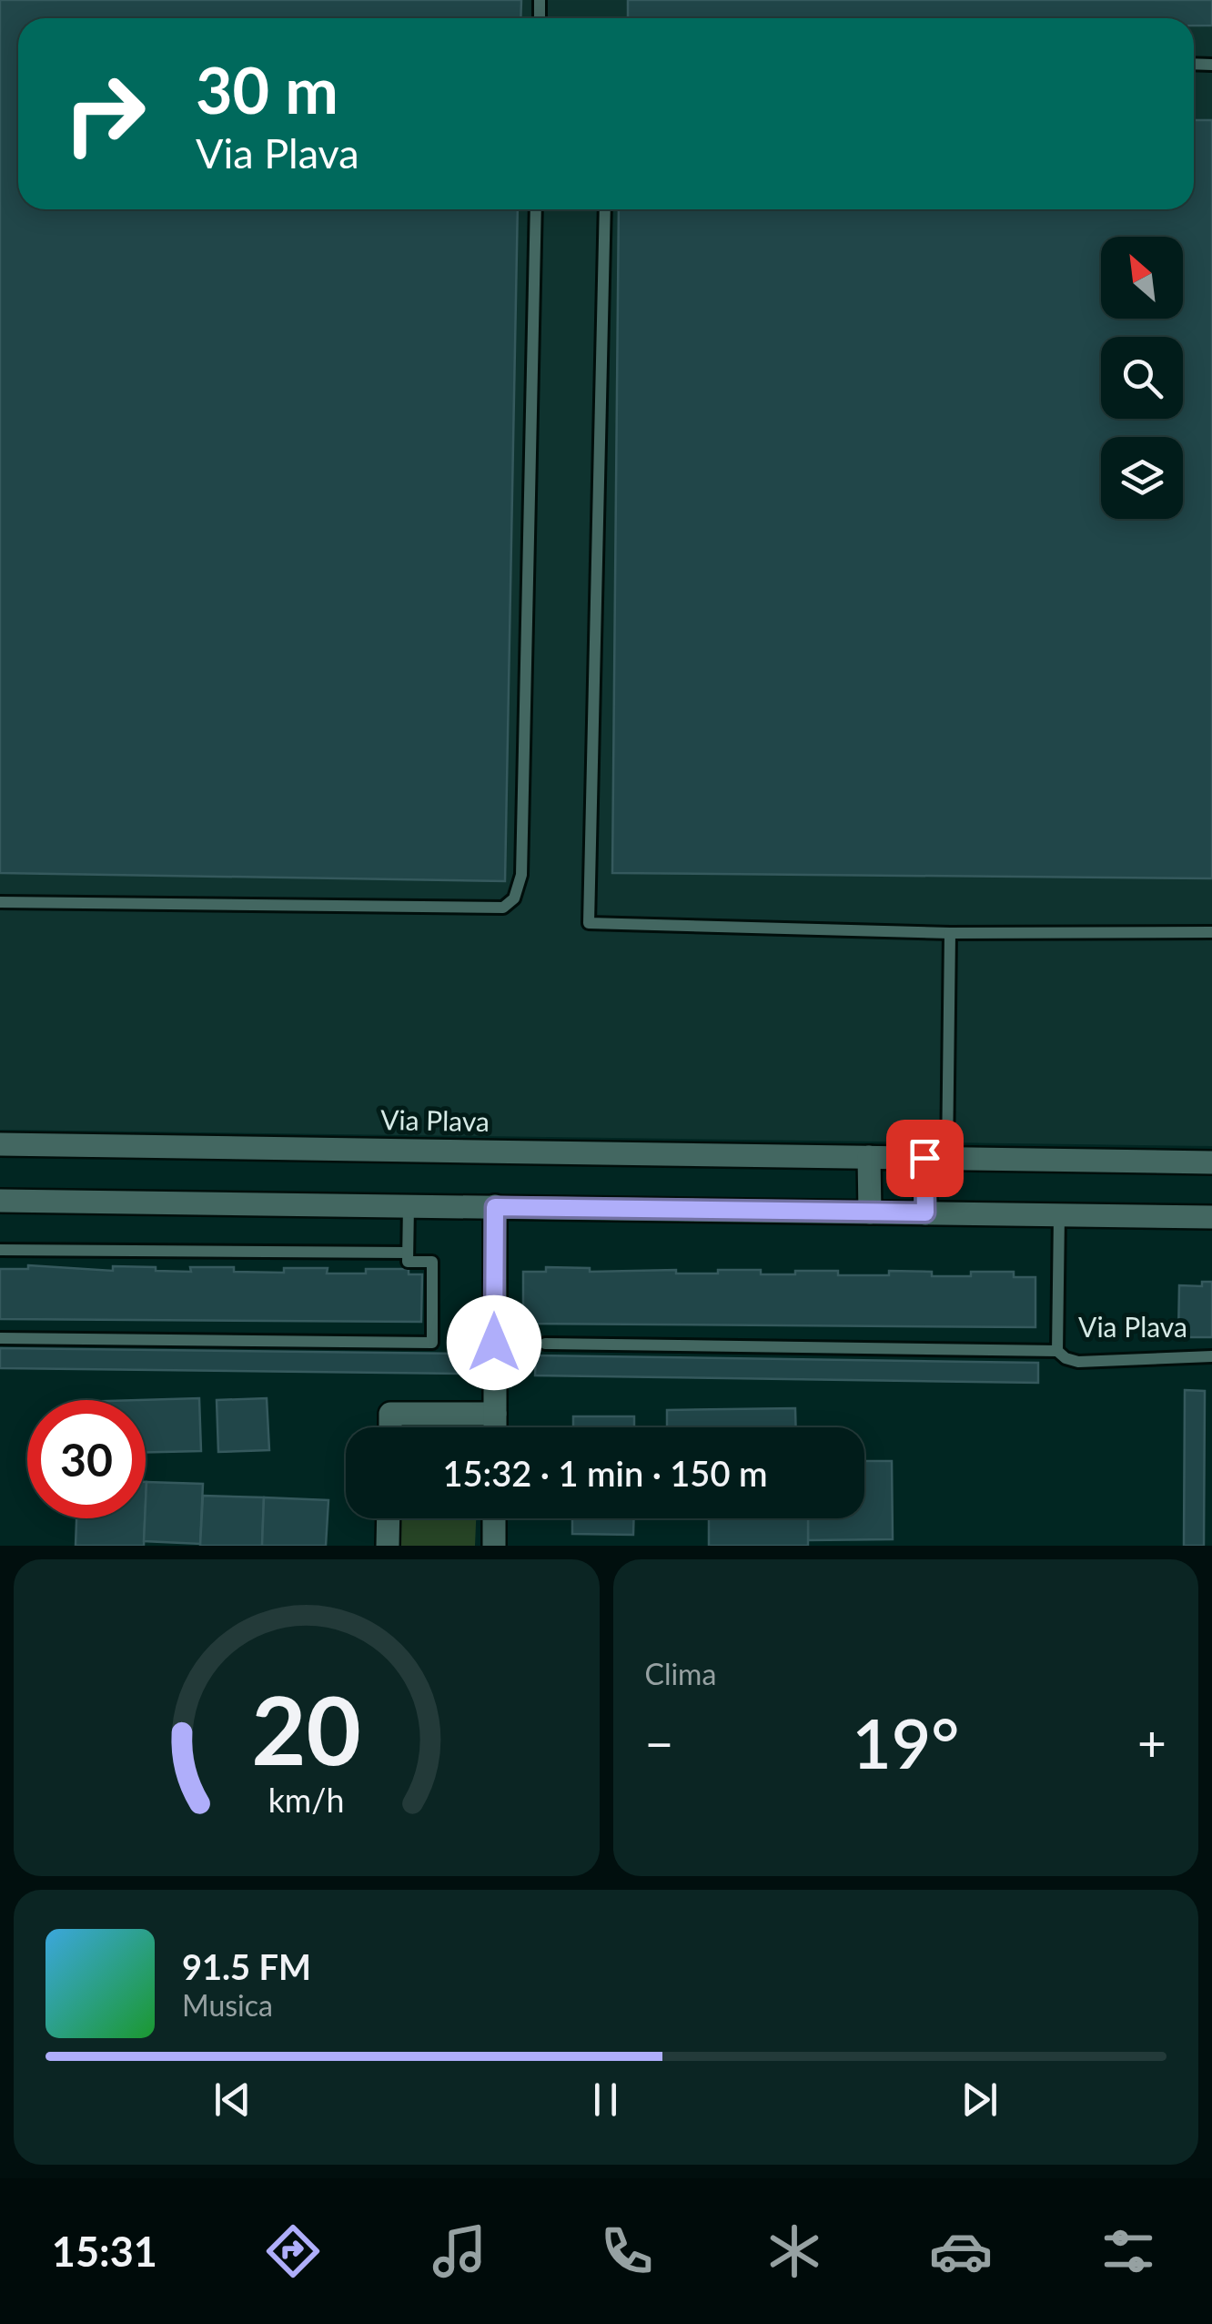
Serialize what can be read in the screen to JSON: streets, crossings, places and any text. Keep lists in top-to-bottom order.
{
  "streets": {
    "street": ["Via Plava"]
  },
  "north": "top left",
  "page": {
    "turn": ["30 m", "Via Plava"],
    "limit": "30",
    "trip": "15:32 · 1 min · 150 m",
    "tile": "Clima",
    "heat": ["−", "19°", "+"],
    "song": ["91.5 FM", "Musica"],
    "tabs": "15:31",
    "gauge": ["20", "km/h"]
  }
}
